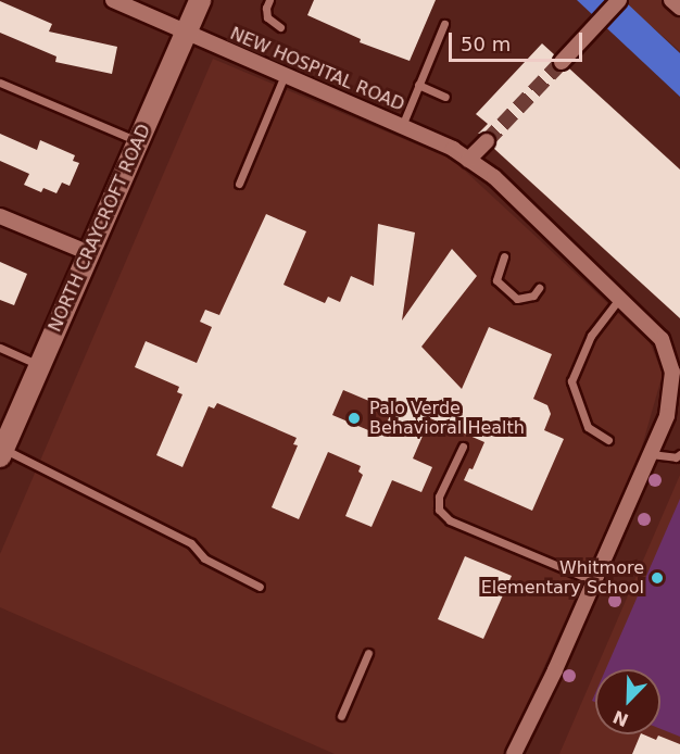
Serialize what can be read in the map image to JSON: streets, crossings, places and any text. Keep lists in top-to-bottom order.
{
  "streets": {
    "main road": ["NORTH CRAYCROFT ROAD"],
    "street": ["NEW HOSPITAL ROAD"]
  },
  "crossings": [
    ["NEW HOSPITAL ROAD", "NORTH CRAYCROFT ROAD"]
  ],
  "places": ["Palo Verde Behavioral Health", "Whitmore Elementary School"],
  "scale_bar": "50 m",
  "north": "bottom left"
}
